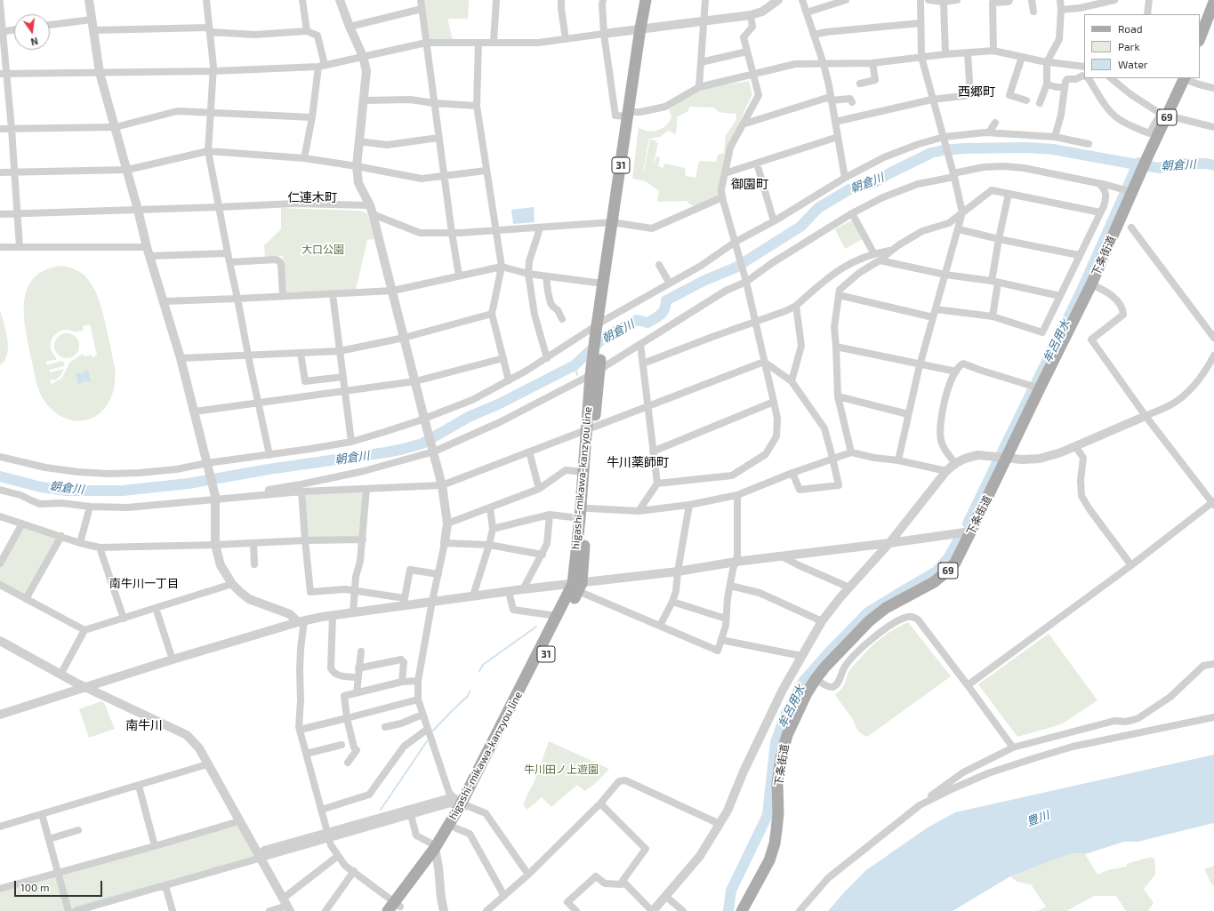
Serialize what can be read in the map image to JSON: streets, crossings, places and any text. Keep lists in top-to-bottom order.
{
  "streets": {
    "main road": [
      "69",
      "31",
      "下条街道",
      "higashi-mikawa-kanzyou line"
    ]
  },
  "districts": [
    "西郷町",
    "御園町",
    "仁連木町",
    "牛川薬師町",
    "南牛川一丁目",
    "南牛川"
  ],
  "water": ["朝倉川", "牟呂用水", "豊川"],
  "parks": ["大口公園", "牛川田ノ上遊園"],
  "legend": ["Road", "Park", "Water"],
  "scale_bar": "100 m",
  "north": "bottom"
}
